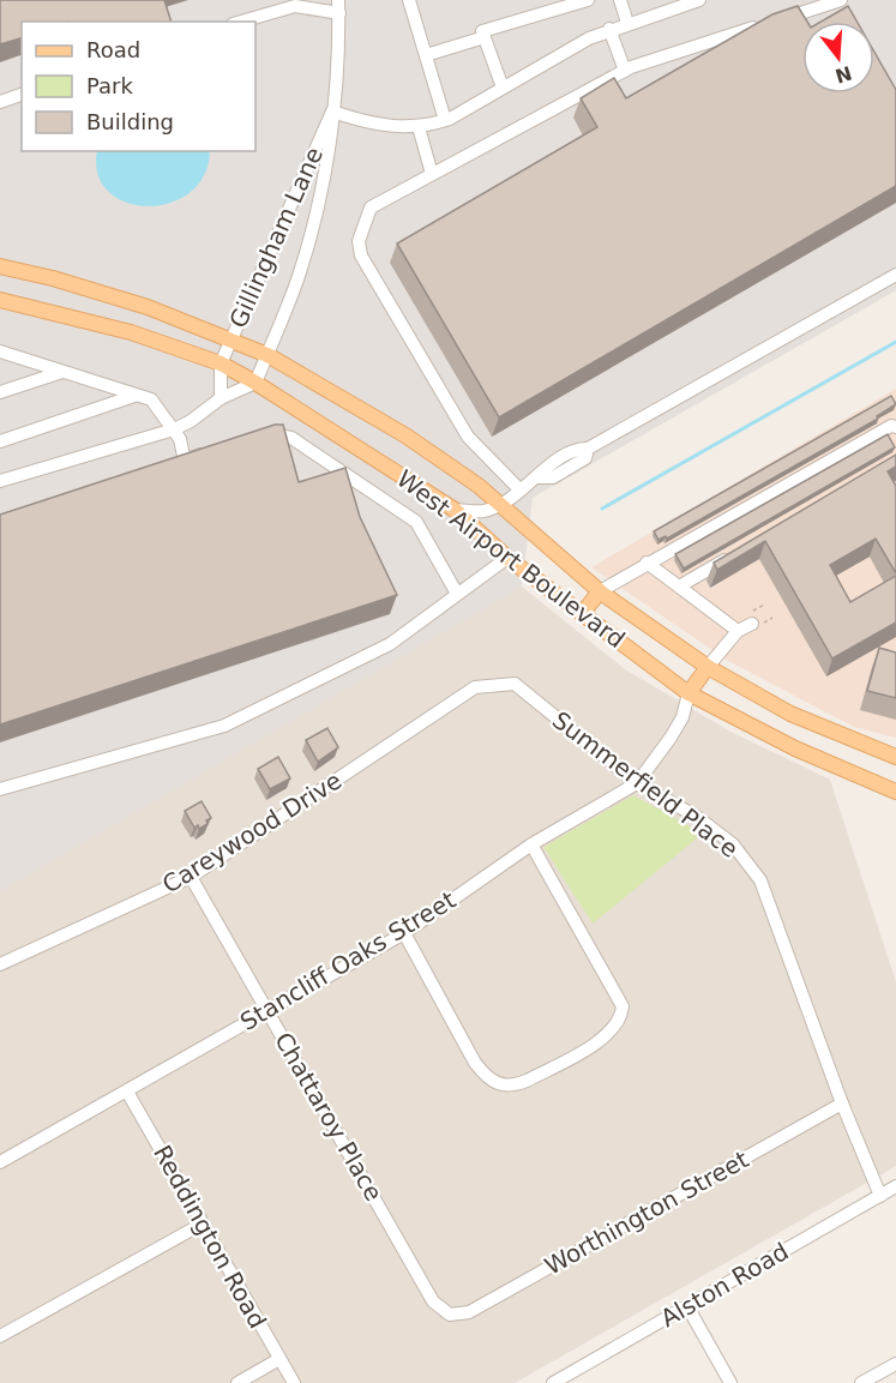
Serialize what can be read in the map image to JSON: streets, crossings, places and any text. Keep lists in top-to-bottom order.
{
  "streets": {
    "main road": ["West Airport Boulevard"],
    "street": [
      "Gillingham Lane",
      "Summerfield Place",
      "Careywood Drive",
      "Stancliff Oaks Street",
      "Chattaroy Place",
      "Worthington Street",
      "Reddington Road",
      "Alston Road"
    ]
  },
  "crossings": [
    ["Gillingham Lane", "West Airport Boulevard"],
    ["West Airport Boulevard", "Stancliff Oaks Street"],
    ["Summerfield Place", "Careywood Drive"],
    ["Summerfield Place", "Stancliff Oaks Street"],
    ["Summerfield Place", "Worthington Street"],
    ["Summerfield Place", "Alston Road"],
    ["Careywood Drive", "Chattaroy Place"],
    ["Stancliff Oaks Street", "Chattaroy Place"],
    ["Stancliff Oaks Street", "Reddington Road"],
    ["Chattaroy Place", "Worthington Street"]
  ],
  "legend": ["Road", "Park", "Building"],
  "north": "bottom"
}
